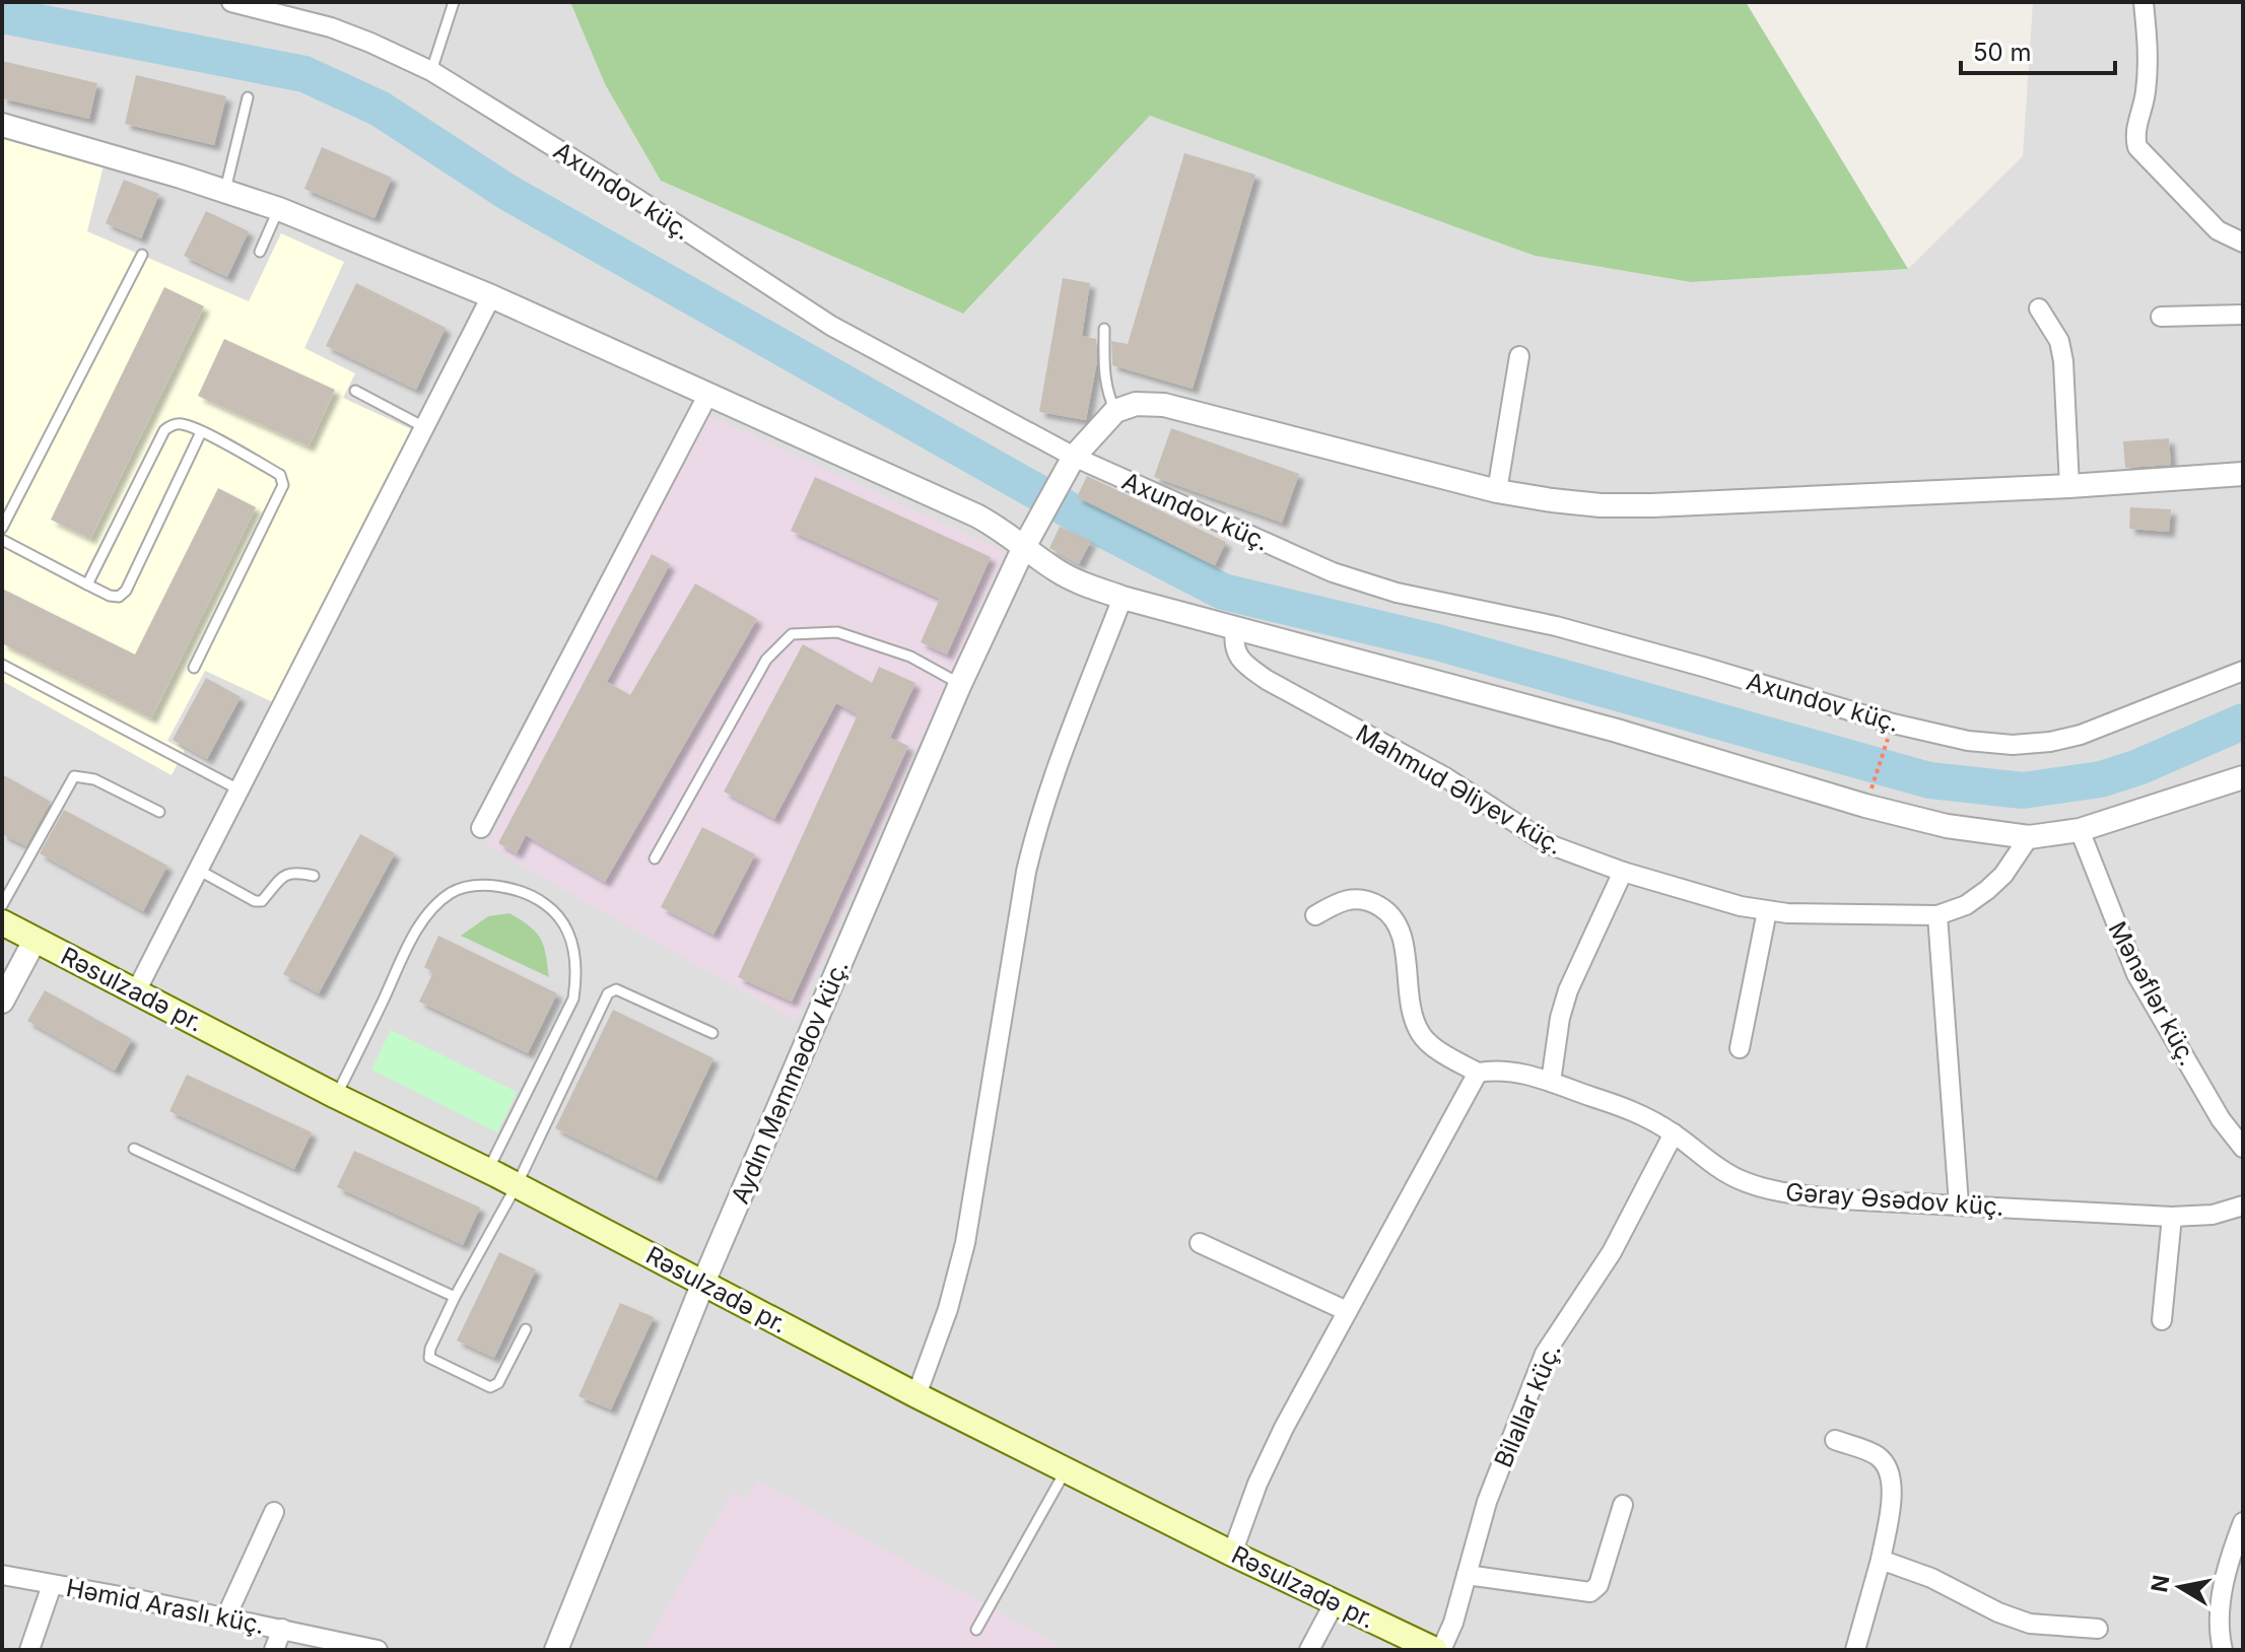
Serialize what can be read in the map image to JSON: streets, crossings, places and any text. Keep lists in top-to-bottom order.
{
  "streets": {
    "main road": ["Rəsulzadə pr."],
    "street": [
      "Axundov küç.",
      "Mahmud Əliyev küç.",
      "Mənəflər küç.",
      "Aydın Məmmədov küç.",
      "Gəray Əsədov küç.",
      "Bilallar küç.",
      "Həmid Araslı küç."
    ]
  },
  "crossings": [
    ["Axundov küç.", "Aydın Məmmədov küç."],
    ["Rəsulzadə pr.", "Aydın Məmmədov küç."],
    ["Rəsulzadə pr.", "Bilallar küç."],
    ["Gəray Əsədov küç.", "Bilallar küç."]
  ],
  "scale_bar": "50 m",
  "north": "left"
}
